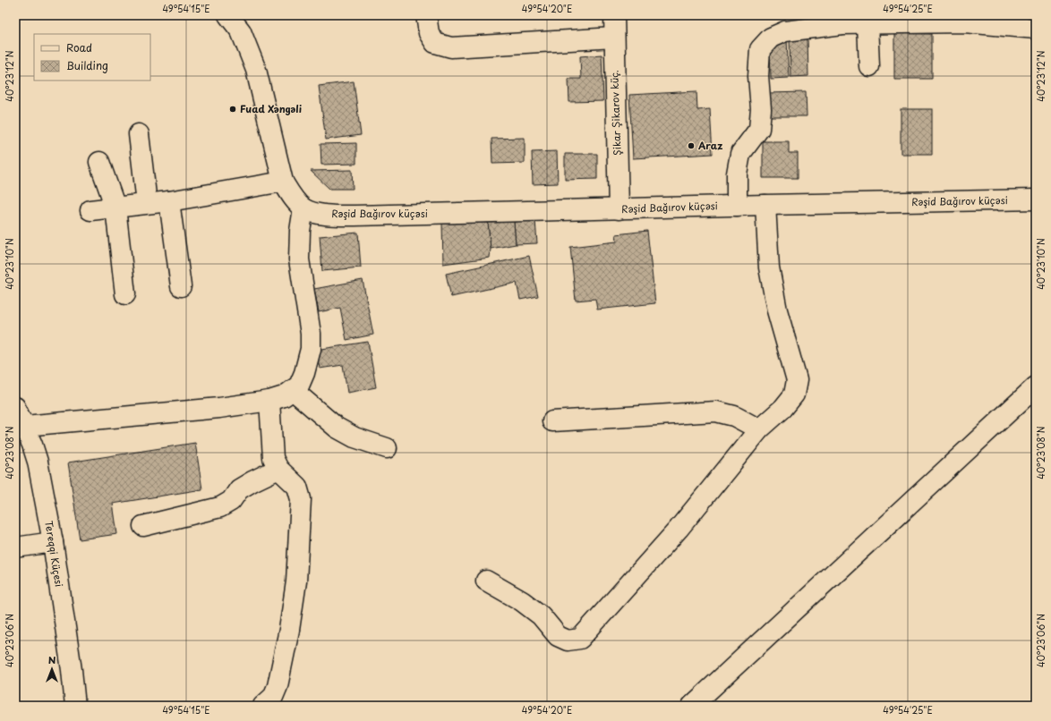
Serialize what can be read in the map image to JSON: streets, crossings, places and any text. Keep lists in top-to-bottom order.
{
  "streets": {
    "street": ["Şikar Şikarov küç.", "Rəşid Bağırov küçəsi", "Tereqqi Küçesi"]
  },
  "crossings": [
    ["Şikar Şikarov küç.", "Rəşid Bağırov küçəsi"]
  ],
  "places": ["Fuad Xəngəli", "Araz"],
  "legend": ["Road", "Building"],
  "north": "top",
  "coordinates": [
    "49°54'15\"E",
    "49°54'20\"E",
    "49°54'25\"E",
    "40°23'12\"N",
    "40°23'10\"N",
    "40°23'08\"N",
    "40°23'06\"N"
  ]
}
